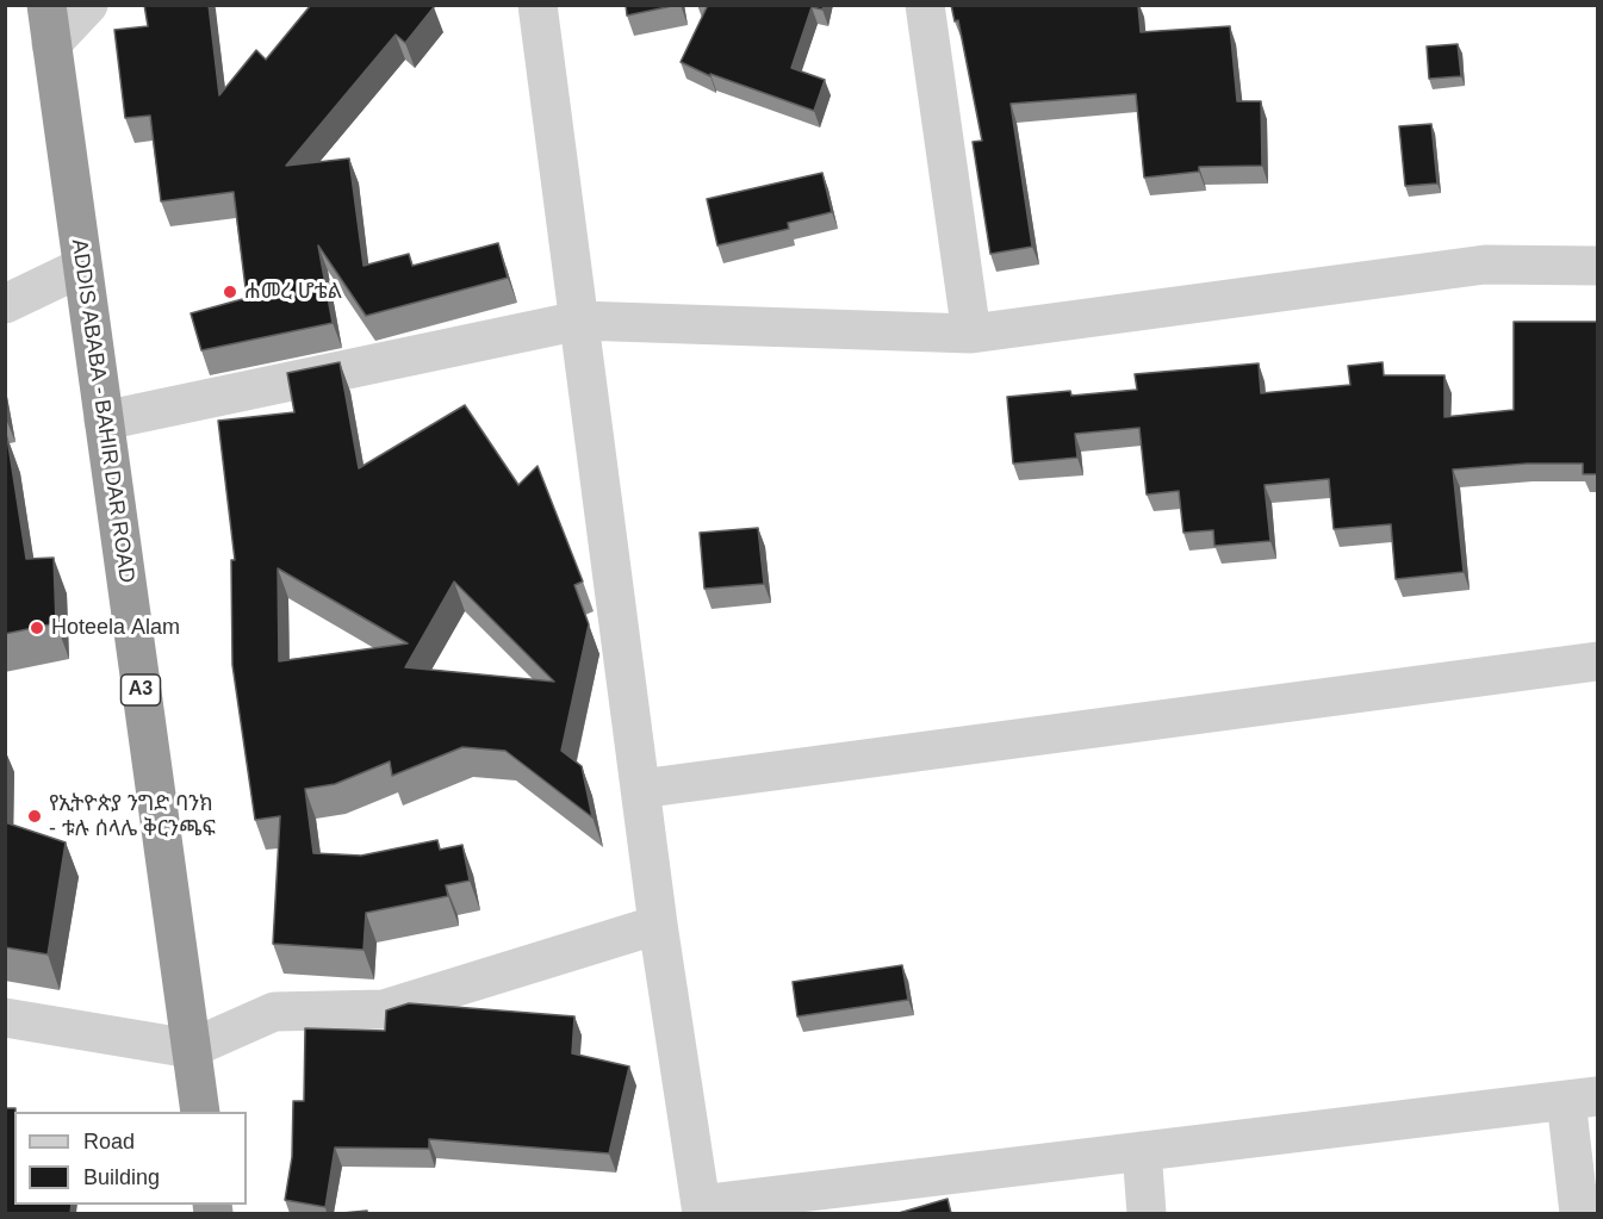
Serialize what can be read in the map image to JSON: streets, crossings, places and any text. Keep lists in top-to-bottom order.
{
  "streets": {
    "highway": ["ADDIS ABABA - BAHIR DAR ROAD", "A3"]
  },
  "places": ["ሐመረ ሆቴል", "Hoteela Alam", "የኢትዮጵያ ንግድ ባንክ - ቱሉ ሰላሌ ቅርንጫፍ"],
  "legend": ["Road", "Building"]
}
